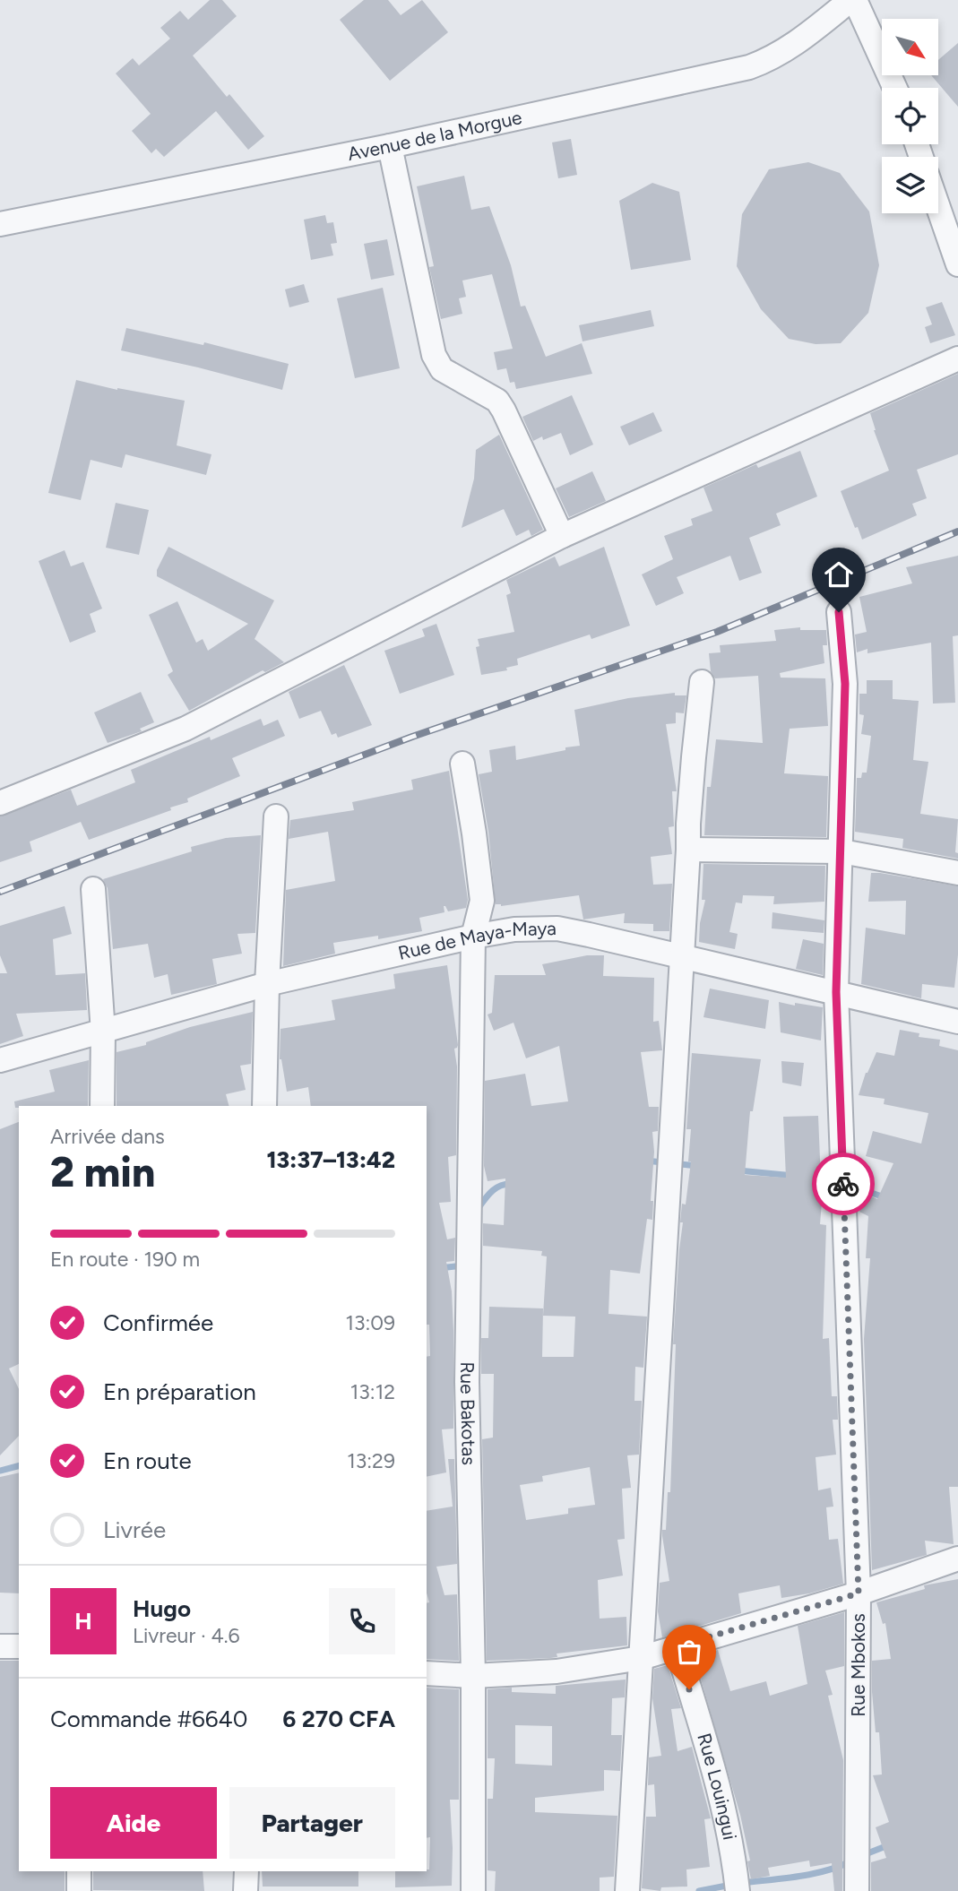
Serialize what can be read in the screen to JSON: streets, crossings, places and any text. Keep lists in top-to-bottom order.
{
  "streets": {
    "street": [
      "Avenue de la Morgue",
      "Rue de Maya-Maya",
      "Rue Bakotas",
      "Rue Mbokos",
      "Rue Louingui"
    ]
  },
  "crossings": [
    ["Rue de Maya-Maya", "Rue Bakotas"],
    ["Rue de Maya-Maya", "Rue Mbokos"]
  ],
  "north": "bottom right",
  "page": {
    "heading": ["2 min", "Arrivée dans", "13:37–13:42"],
    "panel": [
      "Hugo",
      "Livreur · 4.6",
      "Commande #6640",
      "6 270 CFA"
    ],
    "bar": "En route · 190 m",
    "list": [
      ["Confirmée", "13:09"],
      ["En préparation", "13:12"],
      ["En route", "13:29"],
      "Livrée"
    ],
    "round": "H",
    "buttons": ["Aide", "Partager"]
  }
}
